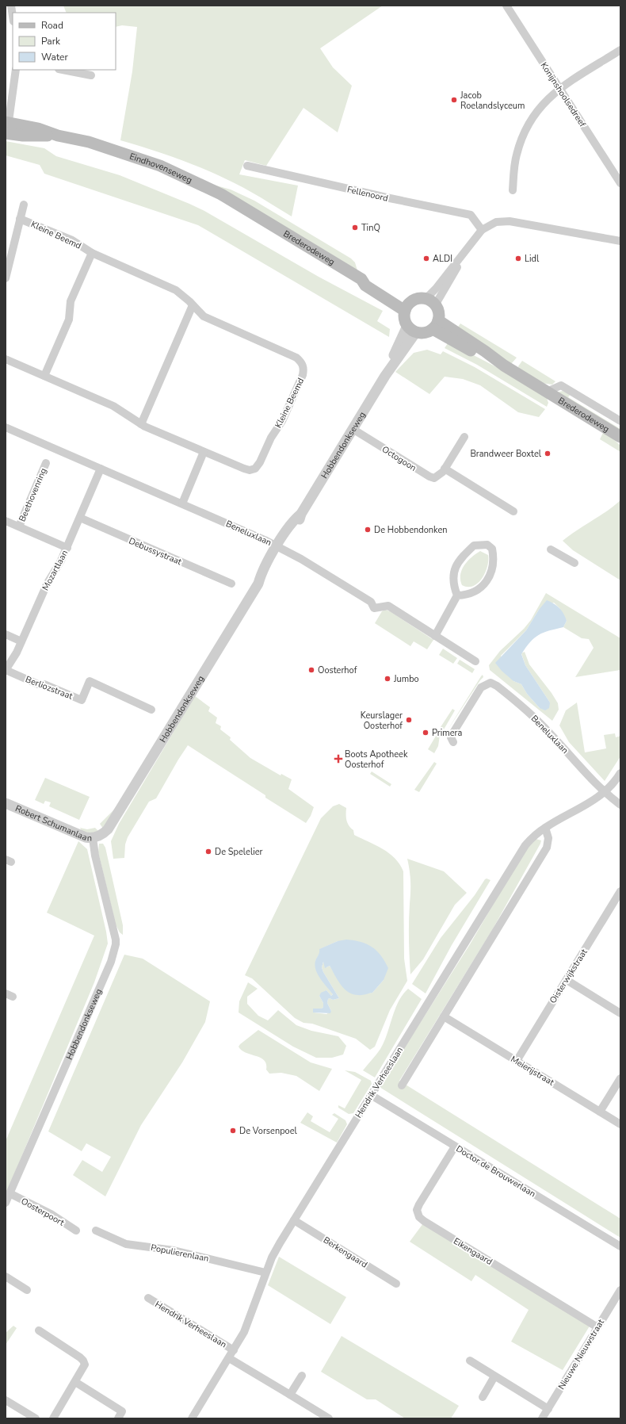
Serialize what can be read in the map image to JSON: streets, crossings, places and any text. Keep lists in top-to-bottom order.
{
  "streets": {
    "main road": ["Eindhovenseweg", "Brederodeweg"],
    "street": [
      "Konijnshoolsedreef",
      "Fellenoord",
      "Kleine Beemd",
      "Hobbendonkseweg",
      "Octogoon",
      "Beethovenring",
      "Beneluxlaan",
      "Debussystraat",
      "Mozartlaan",
      "Berliozstraat",
      "Robert Schumanlaan",
      "Oisterwijkstraat",
      "Meierijstraat",
      "Hendrik Verheeslaan",
      "Doctor de Brouwerlaan",
      "Oosterpoort",
      "Eikengaard",
      "Berkengaard",
      "Populierenlaan",
      "Nieuwe Nieuwstraat"
    ]
  },
  "crossings": [
    ["Eindhovenseweg", "Brederodeweg"],
    ["Brederodeweg", "Hobbendonkseweg"],
    ["Hobbendonkseweg", "Octogoon"],
    ["Hobbendonkseweg", "Beneluxlaan"],
    ["Hobbendonkseweg", "Robert Schumanlaan"],
    ["Hobbendonkseweg", "Oosterpoort"],
    ["Beethovenring", "Mozartlaan"],
    ["Beneluxlaan", "Mozartlaan"],
    ["Beneluxlaan", "Hendrik Verheeslaan"],
    ["Debussystraat", "Mozartlaan"],
    ["Mozartlaan", "Berliozstraat"],
    ["Oisterwijkstraat", "Meierijstraat"],
    ["Hendrik Verheeslaan", "Doctor de Brouwerlaan"],
    ["Hendrik Verheeslaan", "Berkengaard"],
    ["Hendrik Verheeslaan", "Populierenlaan"],
    ["Doctor de Brouwerlaan", "Eikengaard"],
    ["Eikengaard", "Nieuwe Nieuwstraat"]
  ],
  "places": {
    "other": [
      "Jacob Roelandslyceum",
      "TinQ",
      "ALDI",
      "Lidl",
      "Brandweer Boxtel",
      "De Hobbendonken",
      "Oosterhof",
      "Jumbo",
      "Keurslager Oosterhof",
      "Primera",
      "De Spelelier",
      "De Vorsenpoel"
    ],
    "health": ["Boots Apotheek Oosterhof"]
  },
  "legend": ["Road", "Park", "Water"]
}
